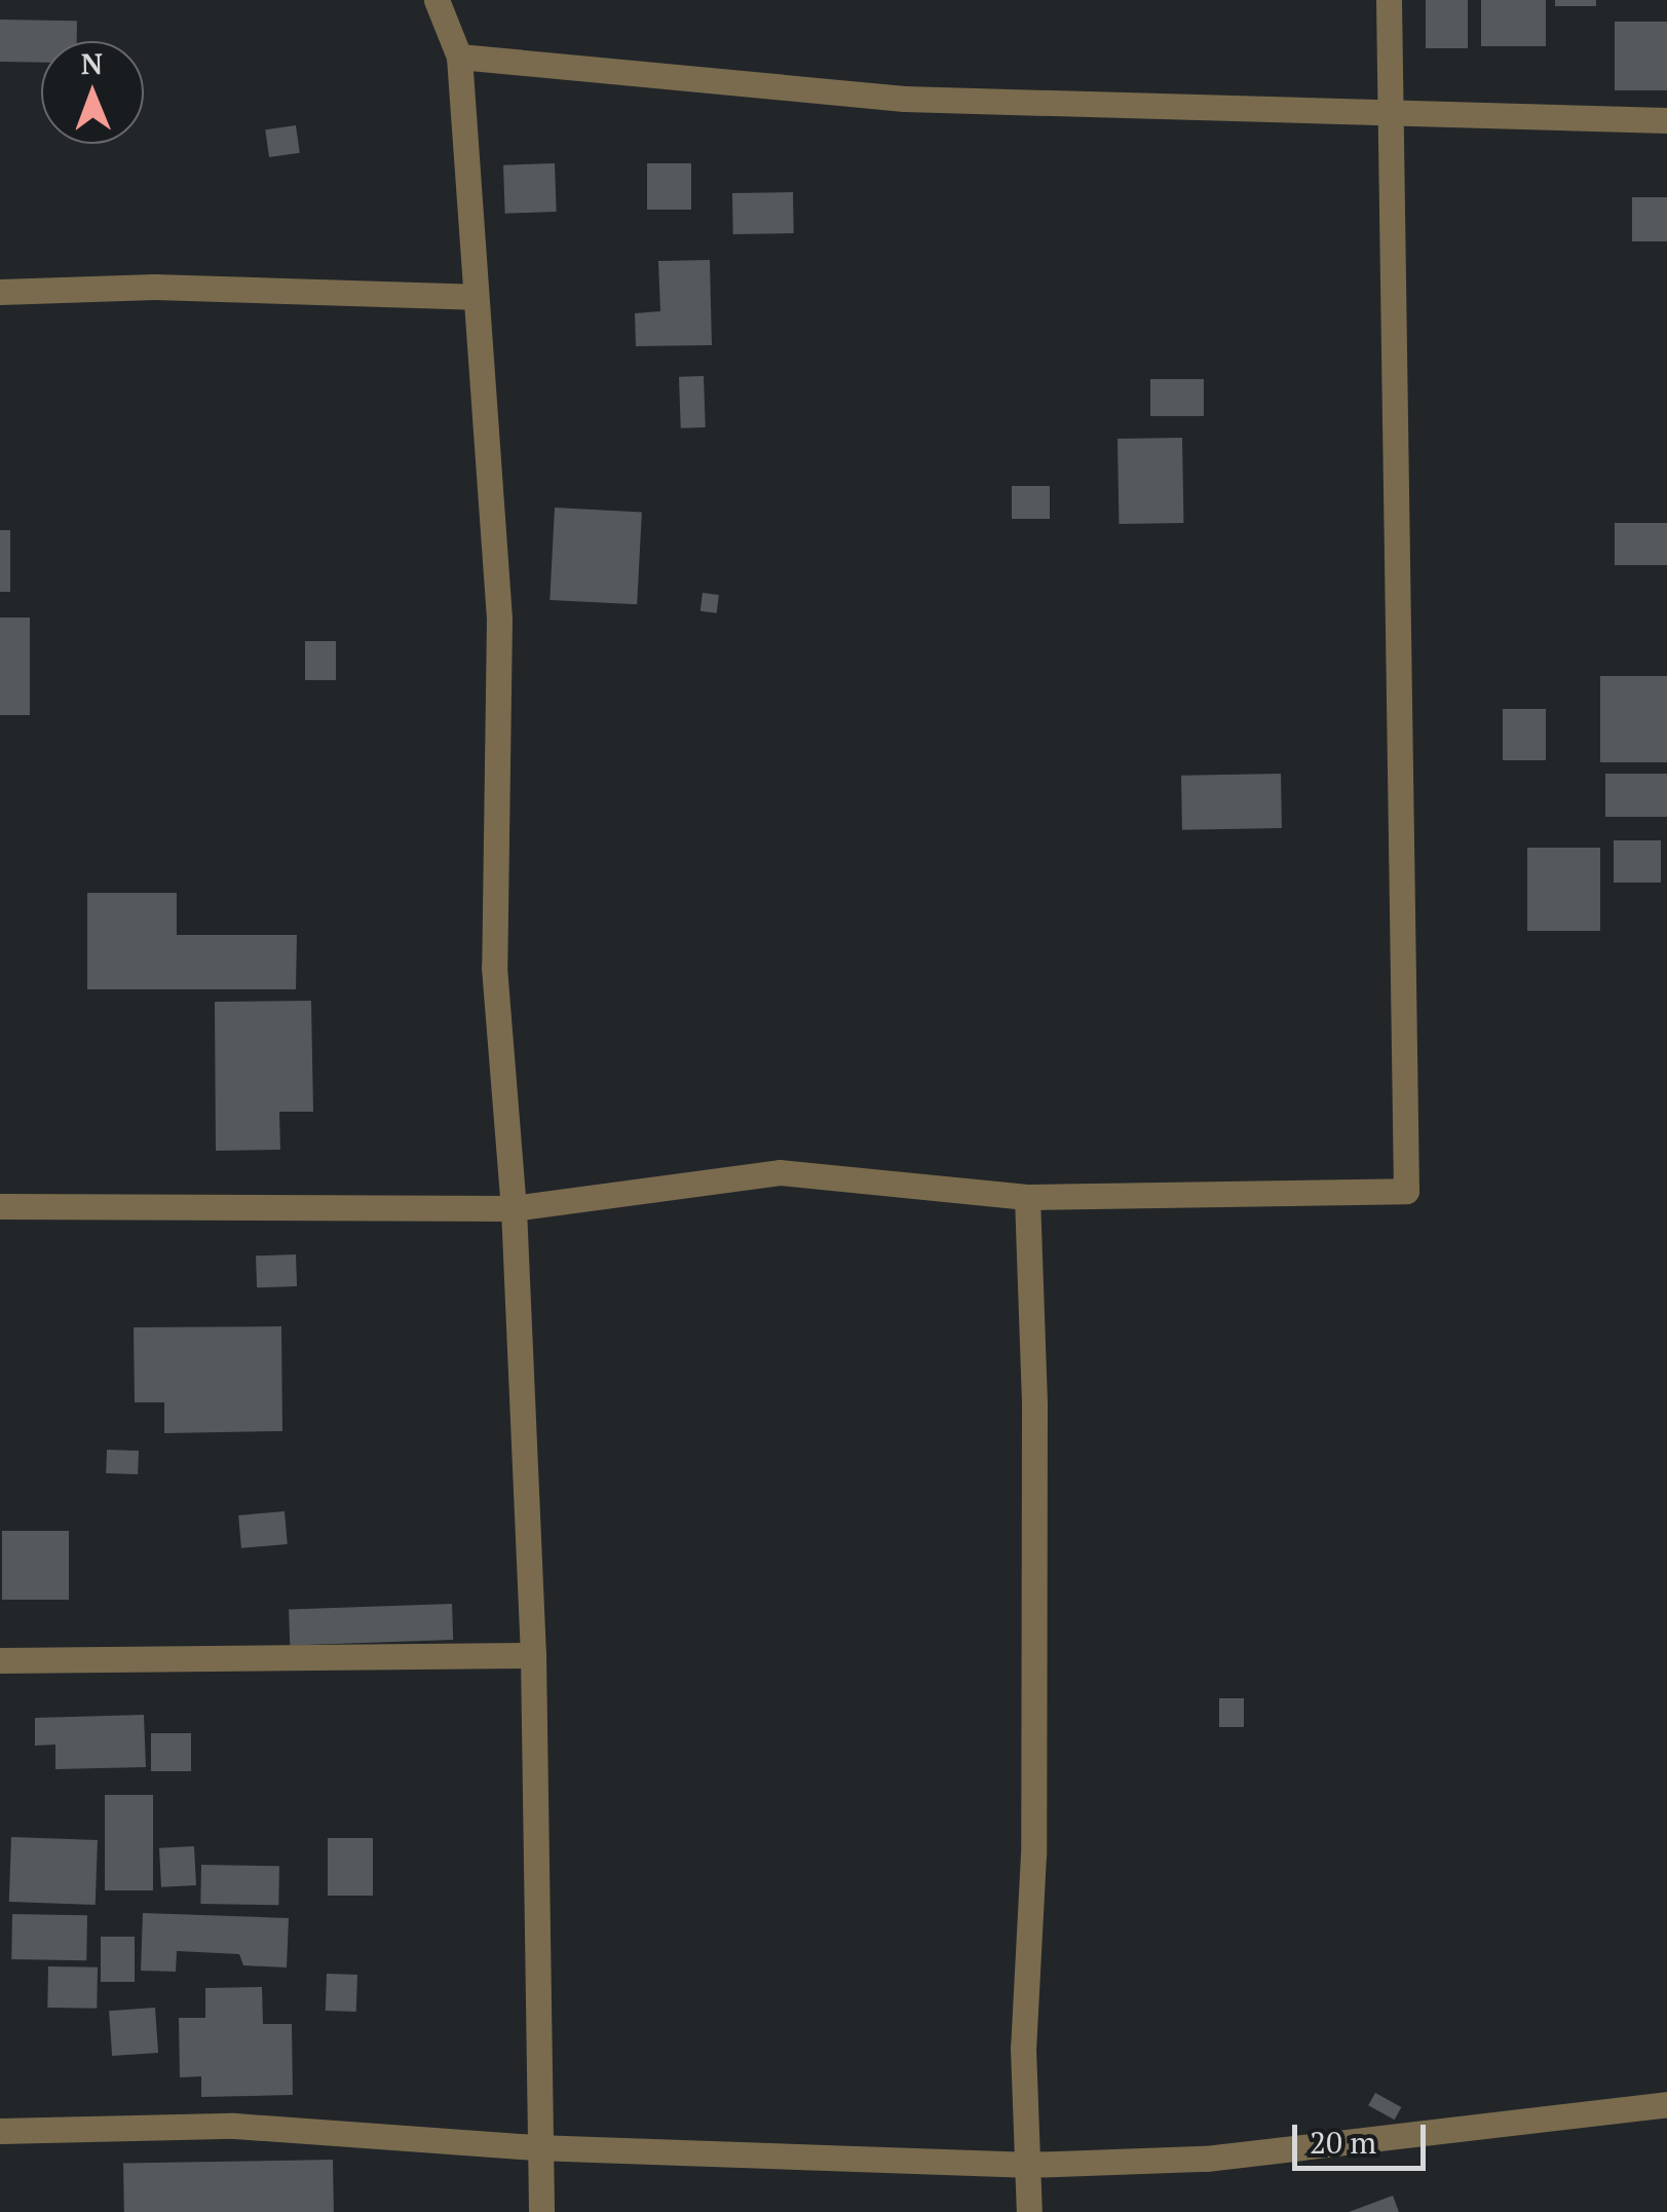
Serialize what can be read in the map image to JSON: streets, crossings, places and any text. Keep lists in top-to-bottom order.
{
  "scale_bar": "20 m",
  "north": "top"
}
